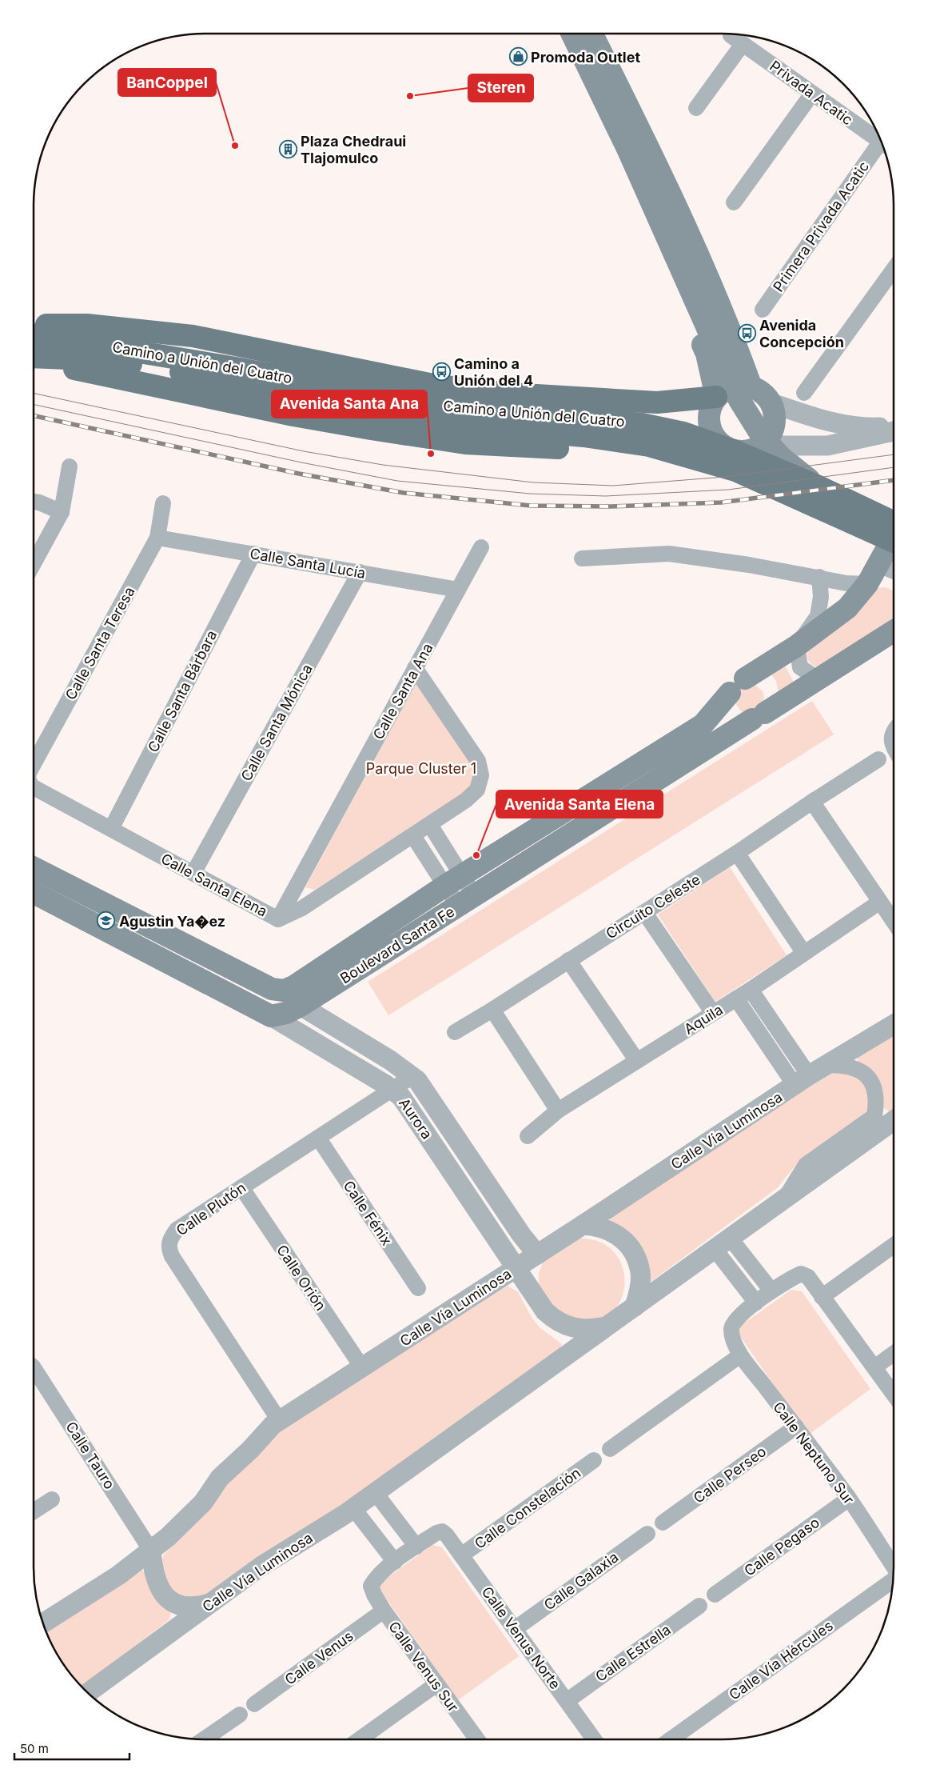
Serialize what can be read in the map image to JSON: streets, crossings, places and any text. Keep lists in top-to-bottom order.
{
  "streets": {
    "main road": ["Camino a Unión del Cuatro", "Boulevard Santa Fe"],
    "street": [
      "Privada Acatic",
      "Primera Privada Acatic",
      "Calle Santa Lucía",
      "Calle Santa Teresa",
      "Calle Santa Bárbara",
      "Calle Santa Ana",
      "Calle Santa Mónica",
      "Calle Santa Elena",
      "Circuito Celeste",
      "Aquila",
      "Aurora",
      "Calle Vía Luminosa",
      "Calle Plutón",
      "Calle Fénix",
      "Calle Orión",
      "Calle Neptuno Sur",
      "Calle Tauro",
      "Calle Perseo",
      "Calle Constelación",
      "Calle Pegaso",
      "Calle Galaxia",
      "Calle Venus Norte",
      "Calle Estrella",
      "Calle Venus",
      "Calle Vía Hércules",
      "Calle Venus Sur"
    ]
  },
  "crossings": [
    ["Calle Santa Lucía", "Calle Santa Teresa"],
    ["Calle Santa Lucía", "Calle Santa Bárbara"],
    ["Calle Santa Lucía", "Calle Santa Ana"],
    ["Calle Santa Lucía", "Calle Santa Mónica"],
    ["Calle Santa Bárbara", "Calle Santa Elena"],
    ["Calle Santa Ana", "Calle Santa Elena"],
    ["Calle Santa Mónica", "Calle Santa Elena"],
    ["Boulevard Santa Fe", "Aurora"],
    ["Aurora", "Calle Vía Luminosa"],
    ["Aurora", "Calle Plutón"],
    ["Calle Vía Luminosa", "Calle Plutón"],
    ["Calle Vía Luminosa", "Calle Orión"],
    ["Calle Vía Luminosa", "Calle Tauro"],
    ["Calle Plutón", "Calle Fénix"],
    ["Calle Plutón", "Calle Orión"],
    ["Calle Neptuno Sur", "Calle Perseo"],
    ["Calle Neptuno Sur", "Calle Pegaso"],
    ["Calle Constelación", "Calle Venus Norte"],
    ["Calle Galaxia", "Calle Venus Norte"],
    ["Calle Venus Norte", "Calle Estrella"],
    ["Calle Venus", "Calle Venus Sur"]
  ],
  "parks": ["Parque Cluster 1"],
  "places": {
    "shop": ["Promoda Outlet"],
    "other": [
      "Steren",
      "BanCoppel",
      "Avenida Santa Ana",
      "Avenida Santa Elena"
    ],
    "building": ["Plaza Chedraui Tlajomulco"],
    "bus stop": ["Avenida Concepción", "Camino a Unión del 4"],
    "school or university": ["Agustin Ya�ez"]
  },
  "scale_bar": "50 m"
}
